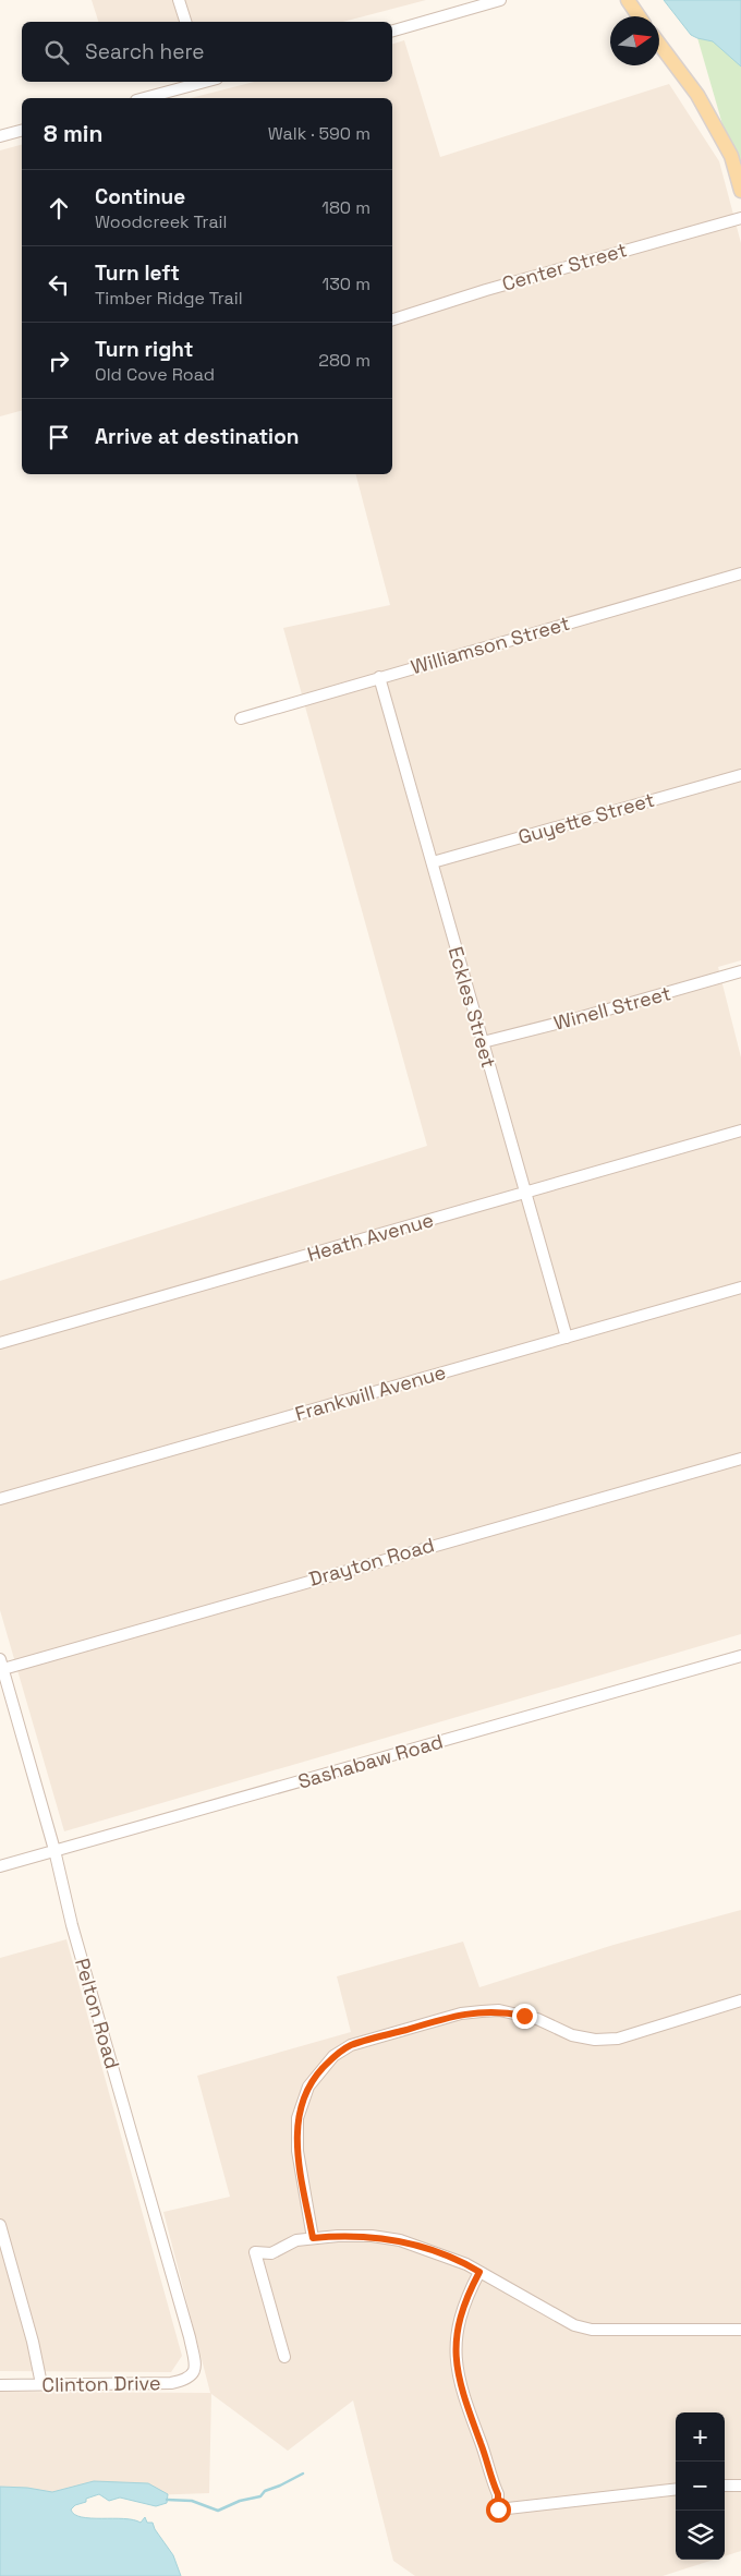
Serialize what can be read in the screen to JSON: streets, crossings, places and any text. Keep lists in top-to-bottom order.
{
  "streets": {
    "street": [
      "Center Street",
      "Williamson Street",
      "Guyette Street",
      "Eckles Street",
      "Winell Street",
      "Heath Avenue",
      "Frankwill Avenue",
      "Drayton Road",
      "Sashabaw Road",
      "Pelton Road",
      "Clinton Drive"
    ]
  },
  "crossings": [
    ["Williamson Street", "Eckles Street"],
    ["Guyette Street", "Eckles Street"],
    ["Eckles Street", "Winell Street"],
    ["Eckles Street", "Heath Avenue"],
    ["Eckles Street", "Frankwill Avenue"],
    ["Drayton Road", "Pelton Road"],
    ["Sashabaw Road", "Pelton Road"],
    ["Pelton Road", "Clinton Drive"]
  ],
  "north": "right",
  "page": {
    "search": "Search here",
    "heading": ["8 min", "Walk · 590 m"],
    "list": [
      ["Continue", "Woodcreek Trail", "180 m"],
      ["Turn left", "Timber Ridge Trail", "130 m"],
      ["Turn right", "Old Cove Road", "280 m"],
      "Arrive at destination"
    ],
    "map_buttons": ["+", "−"]
  }
}
